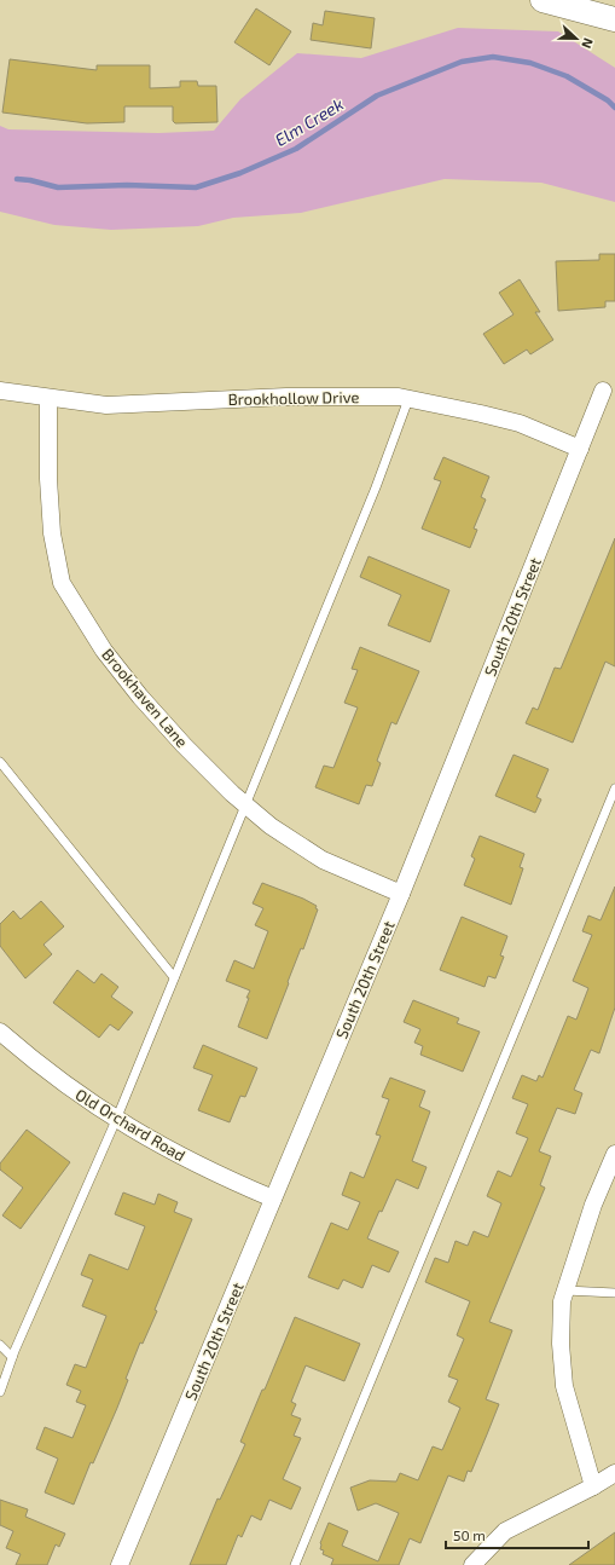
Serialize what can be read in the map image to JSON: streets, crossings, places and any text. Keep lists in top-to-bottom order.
{
  "streets": {
    "street": [
      "Brookhollow Drive",
      "South 20th Street",
      "Brookhaven Lane",
      "Old Orchard Road"
    ]
  },
  "crossings": [
    ["Brookhollow Drive", "South 20th Street"],
    ["Brookhollow Drive", "Brookhaven Lane"],
    ["South 20th Street", "Brookhaven Lane"],
    ["South 20th Street", "Old Orchard Road"]
  ],
  "water": ["Elm Creek"],
  "scale_bar": "50 m",
  "north": "right"
}
